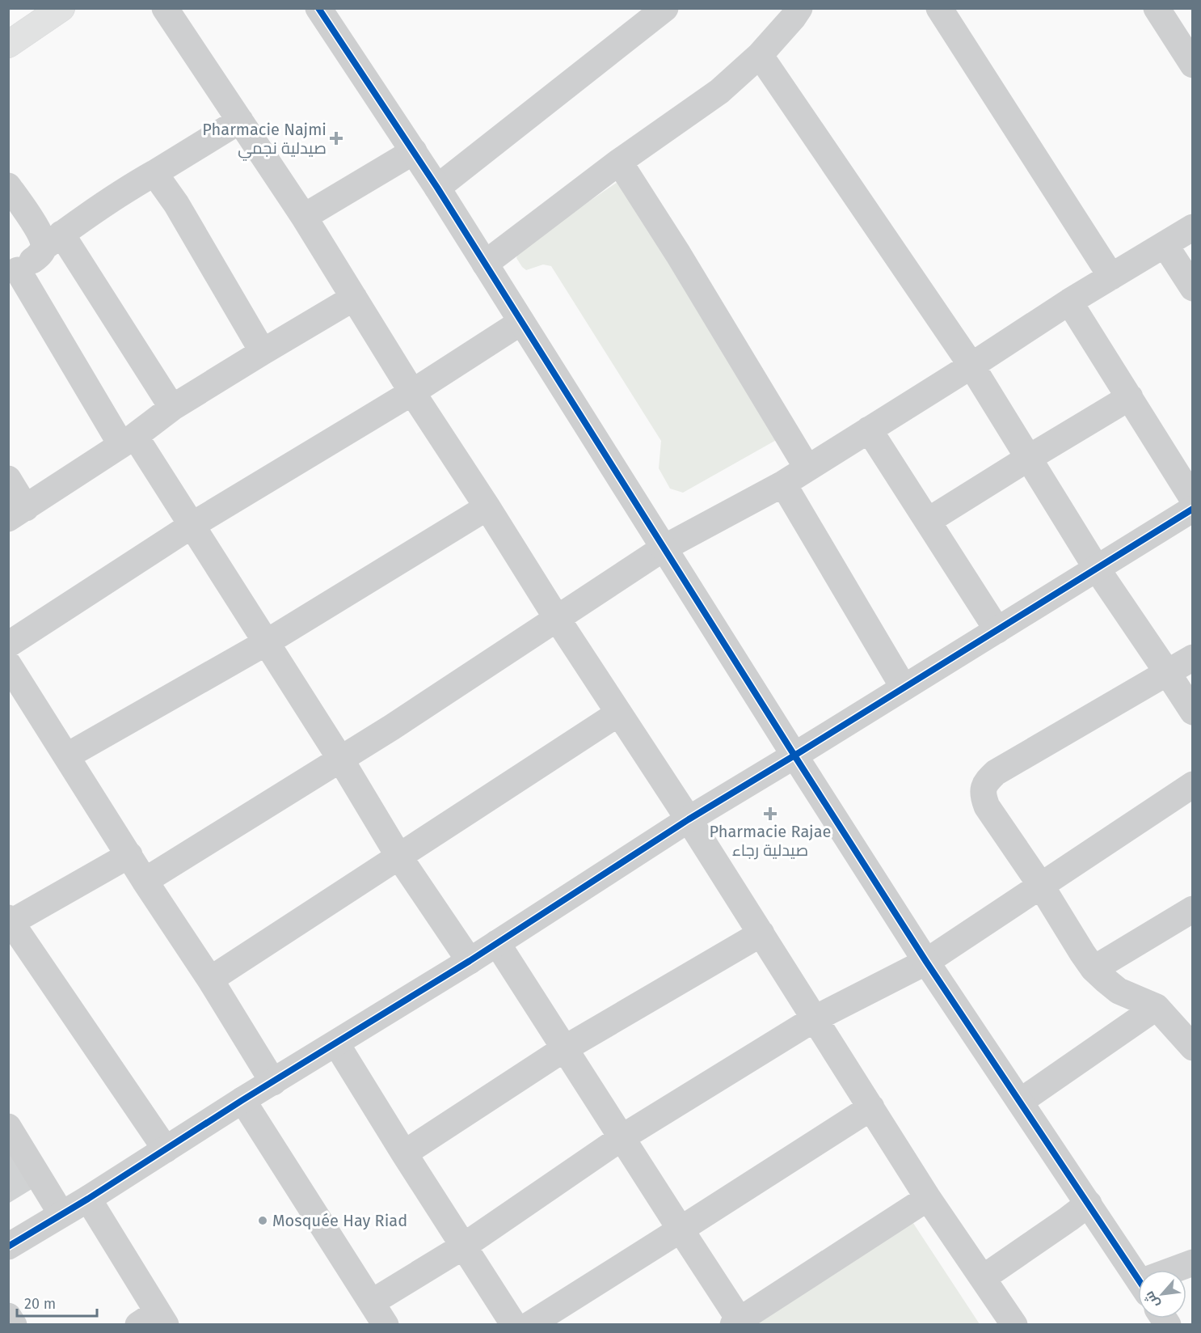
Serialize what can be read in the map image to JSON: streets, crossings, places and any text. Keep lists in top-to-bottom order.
{
  "places": {
    "health": ["Pharmacie Najmi صيدلية نجمي", "Pharmacie Rajae صيدلية رجاء"],
    "other": ["Mosquée Hay Riad"]
  },
  "scale_bar": "20 m",
  "north": "bottom left"
}
